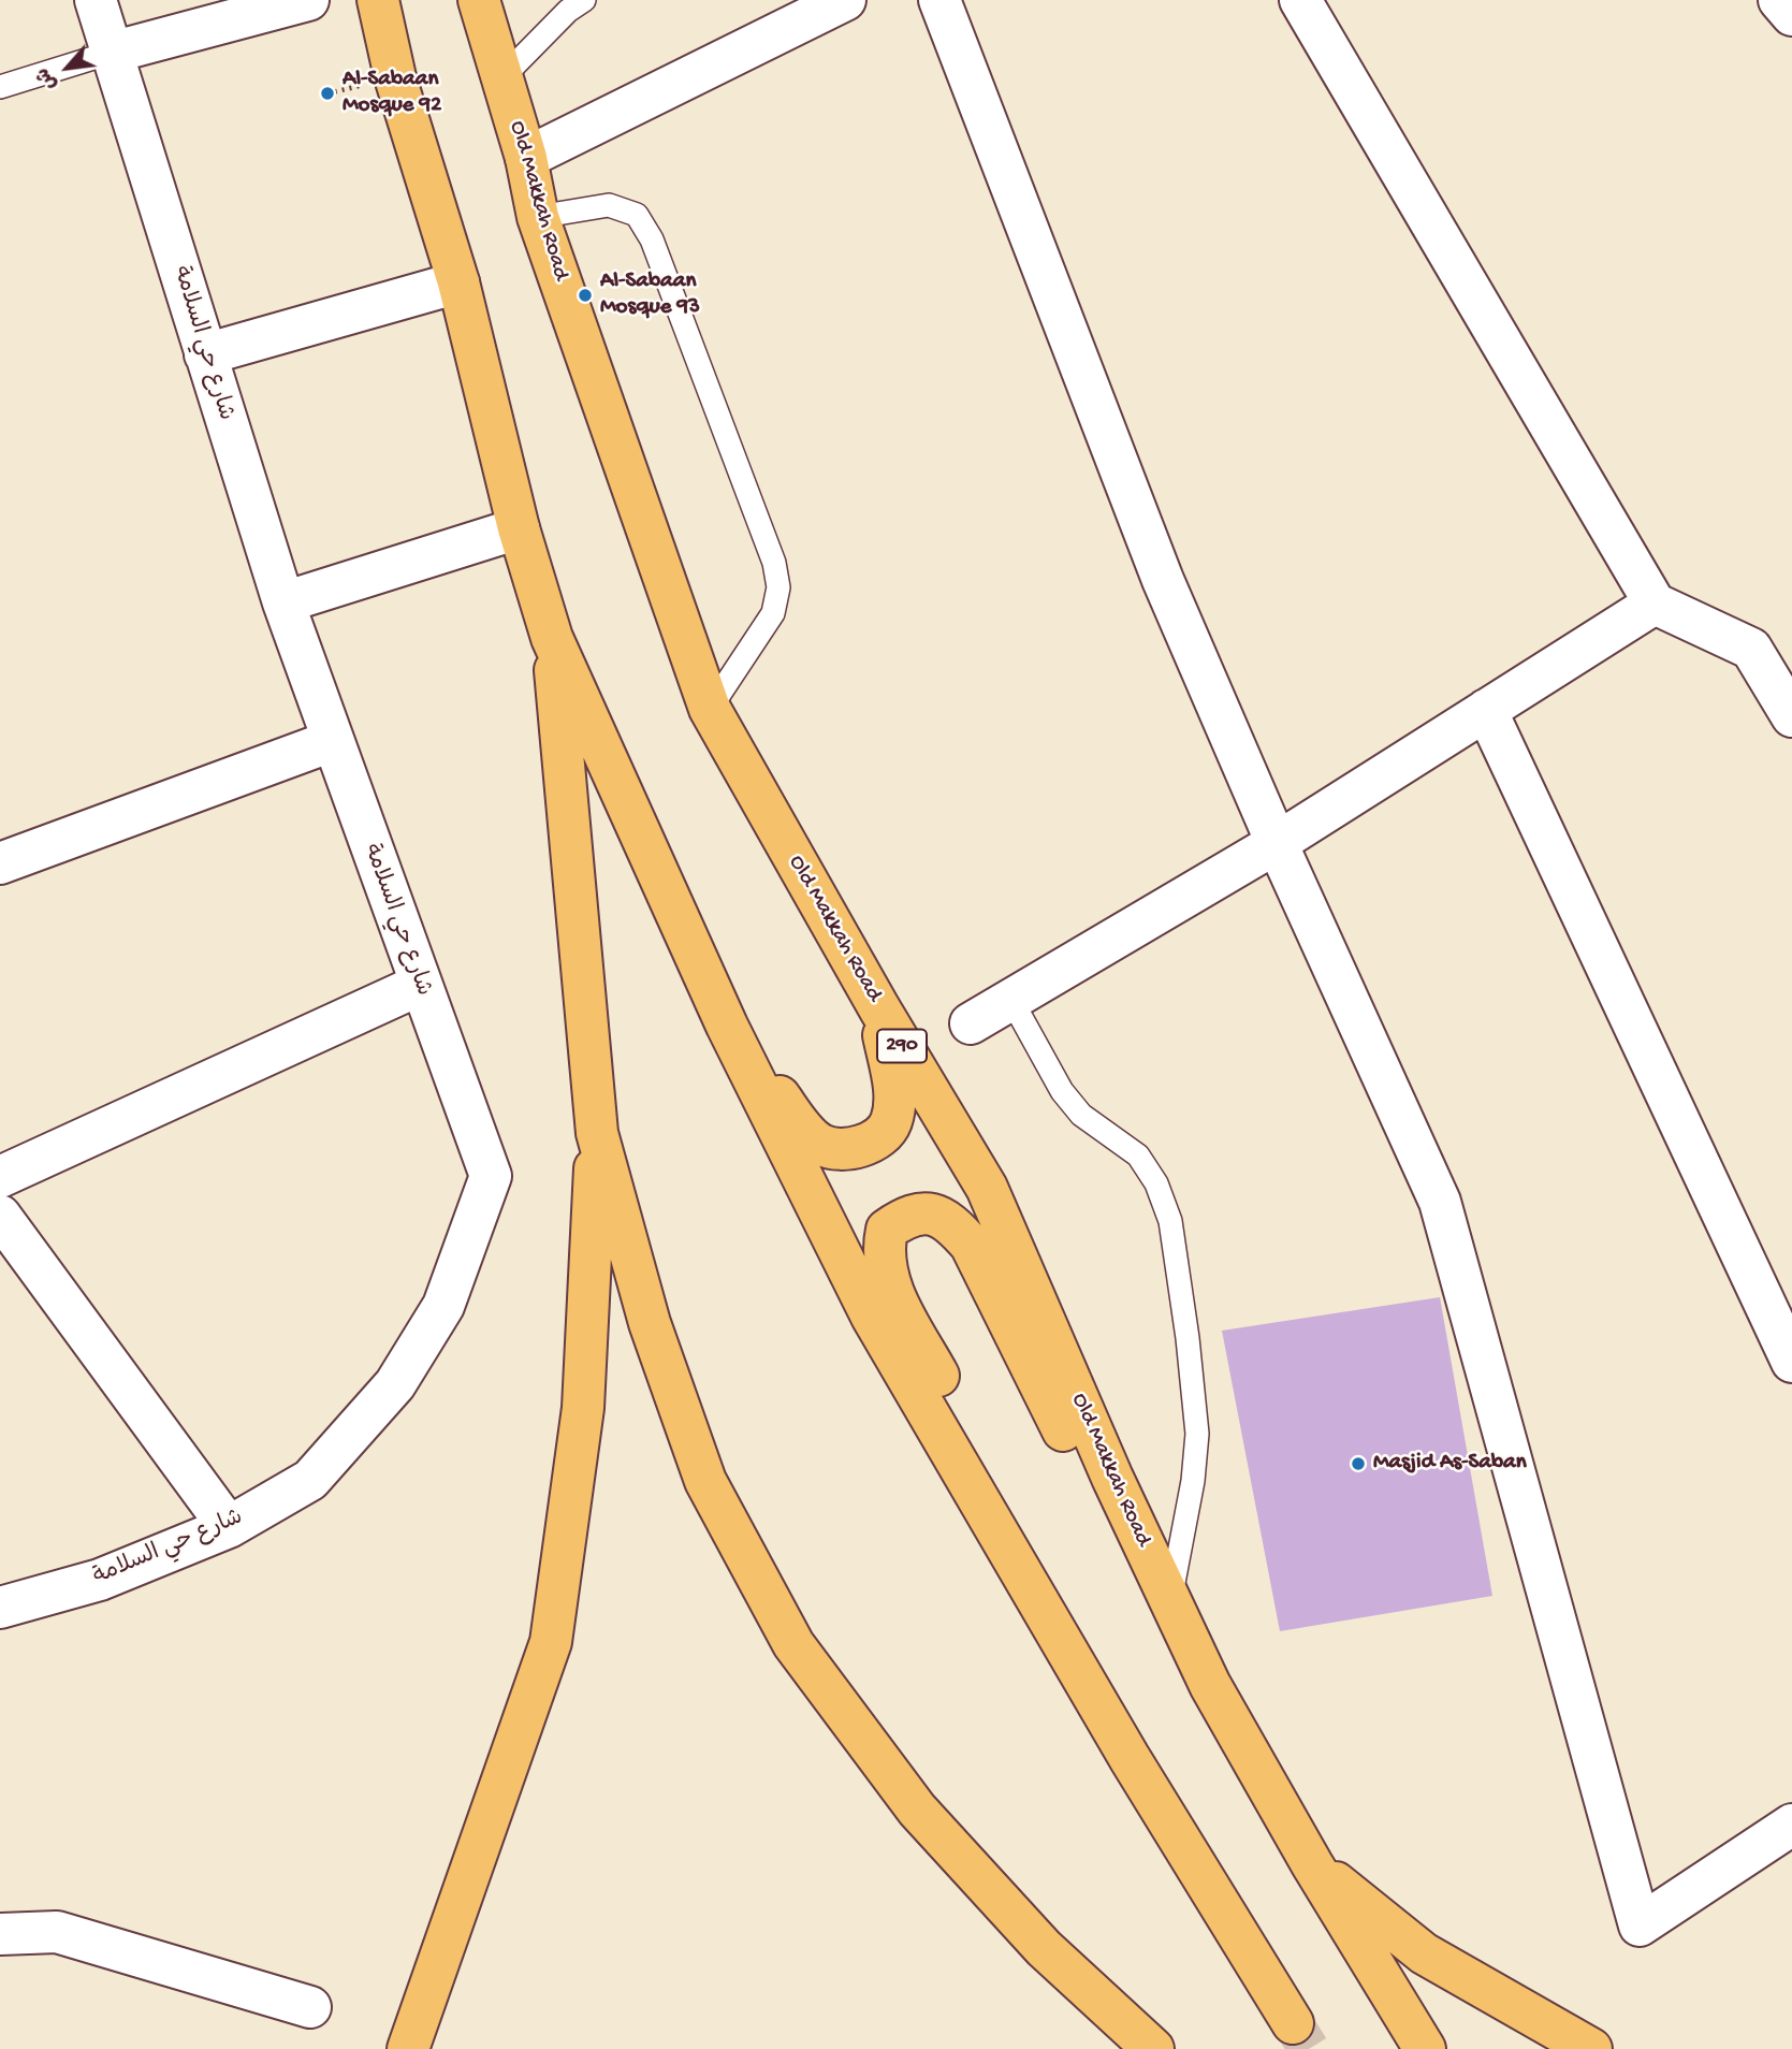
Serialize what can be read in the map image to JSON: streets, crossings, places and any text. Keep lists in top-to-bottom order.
{
  "streets": {
    "highway": ["Old Makkah Road", "290"],
    "street": ["شارع حي السلامة"]
  },
  "places": ["Al-Sabaan Mosque 92", "Al-Sabaan Mosque 93", "Masjid As-Saban"],
  "north": "bottom left"
}
